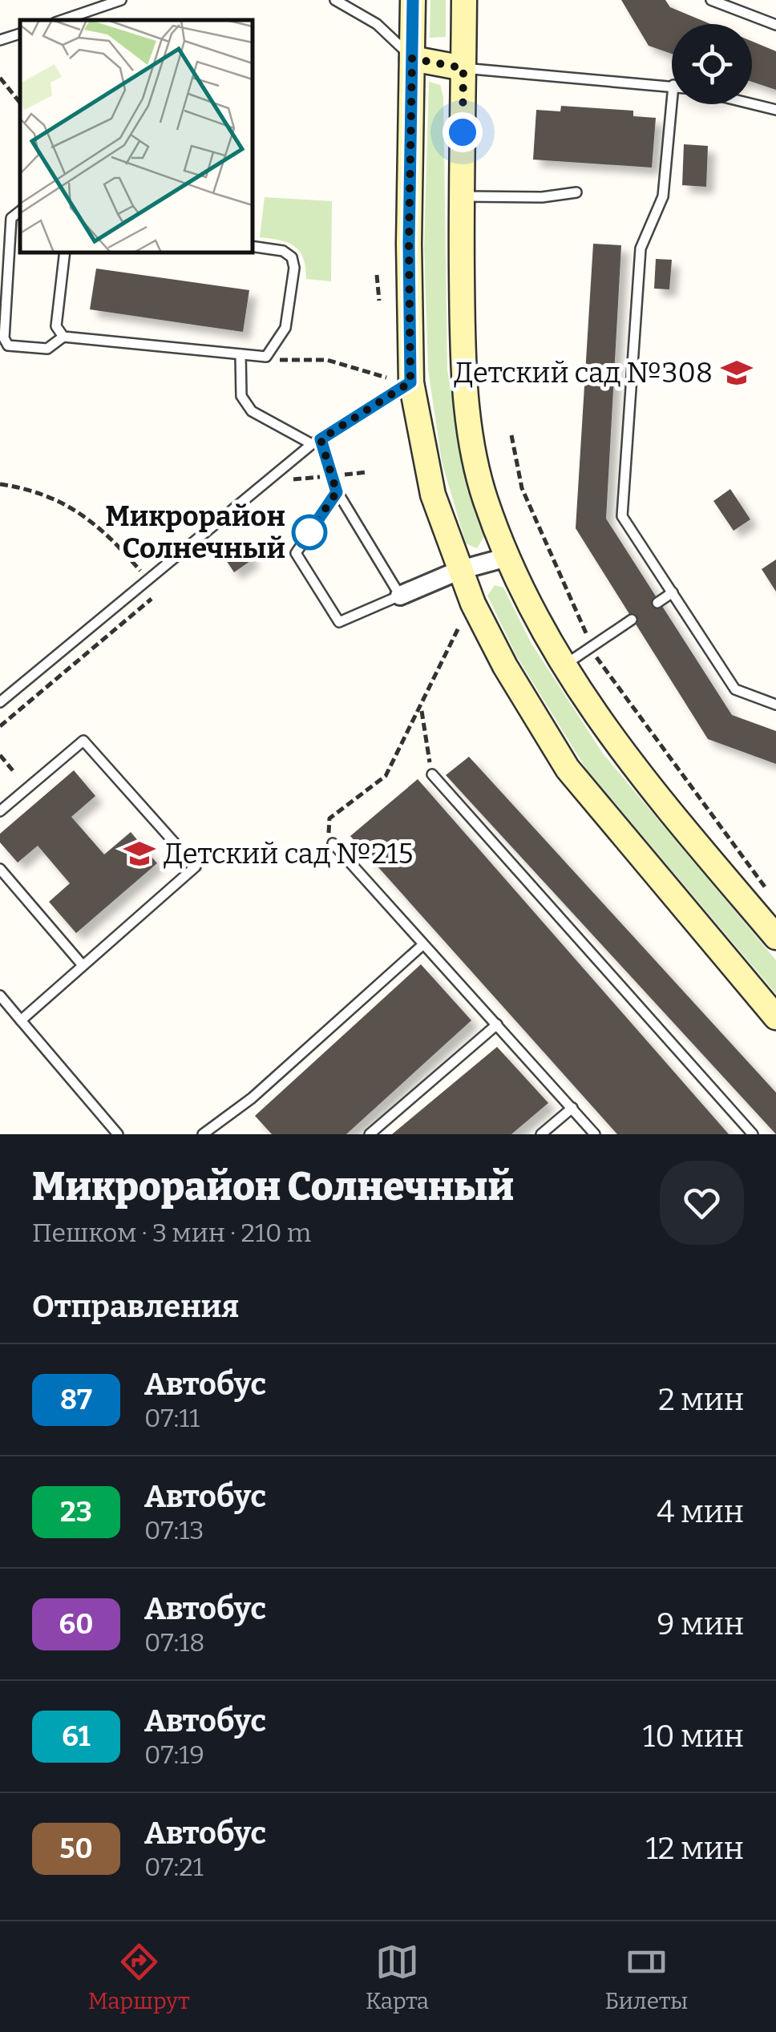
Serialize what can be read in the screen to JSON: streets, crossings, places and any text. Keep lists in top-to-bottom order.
{
  "places": {
    "school or university": ["Детский сад №308", "Детский сад №215"],
    "other": ["Микрорайон Солнечный"]
  },
  "lines": ["bus line 87"],
  "page": {
    "heading": [
      ["Микрорайон Солнечный", "Пешком · 3 мин · 210 m"],
      "Отправления"
    ],
    "list": [
      {
        "mark": "87",
        "name": "Автобус",
        "note": "07:11",
        "value": "2 мин"
      },
      {
        "mark": "23",
        "name": "Автобус",
        "note": "07:13",
        "value": "4 мин"
      },
      {
        "mark": "60",
        "name": "Автобус",
        "note": "07:18",
        "value": "9 мин"
      },
      {
        "mark": "61",
        "name": "Автобус",
        "note": "07:19",
        "value": "10 мин"
      },
      {
        "mark": "50",
        "name": "Автобус",
        "note": "07:21",
        "value": "12 мин"
      }
    ],
    "tabs": ["Маршрут", "Карта", "Билеты"]
  }
}
